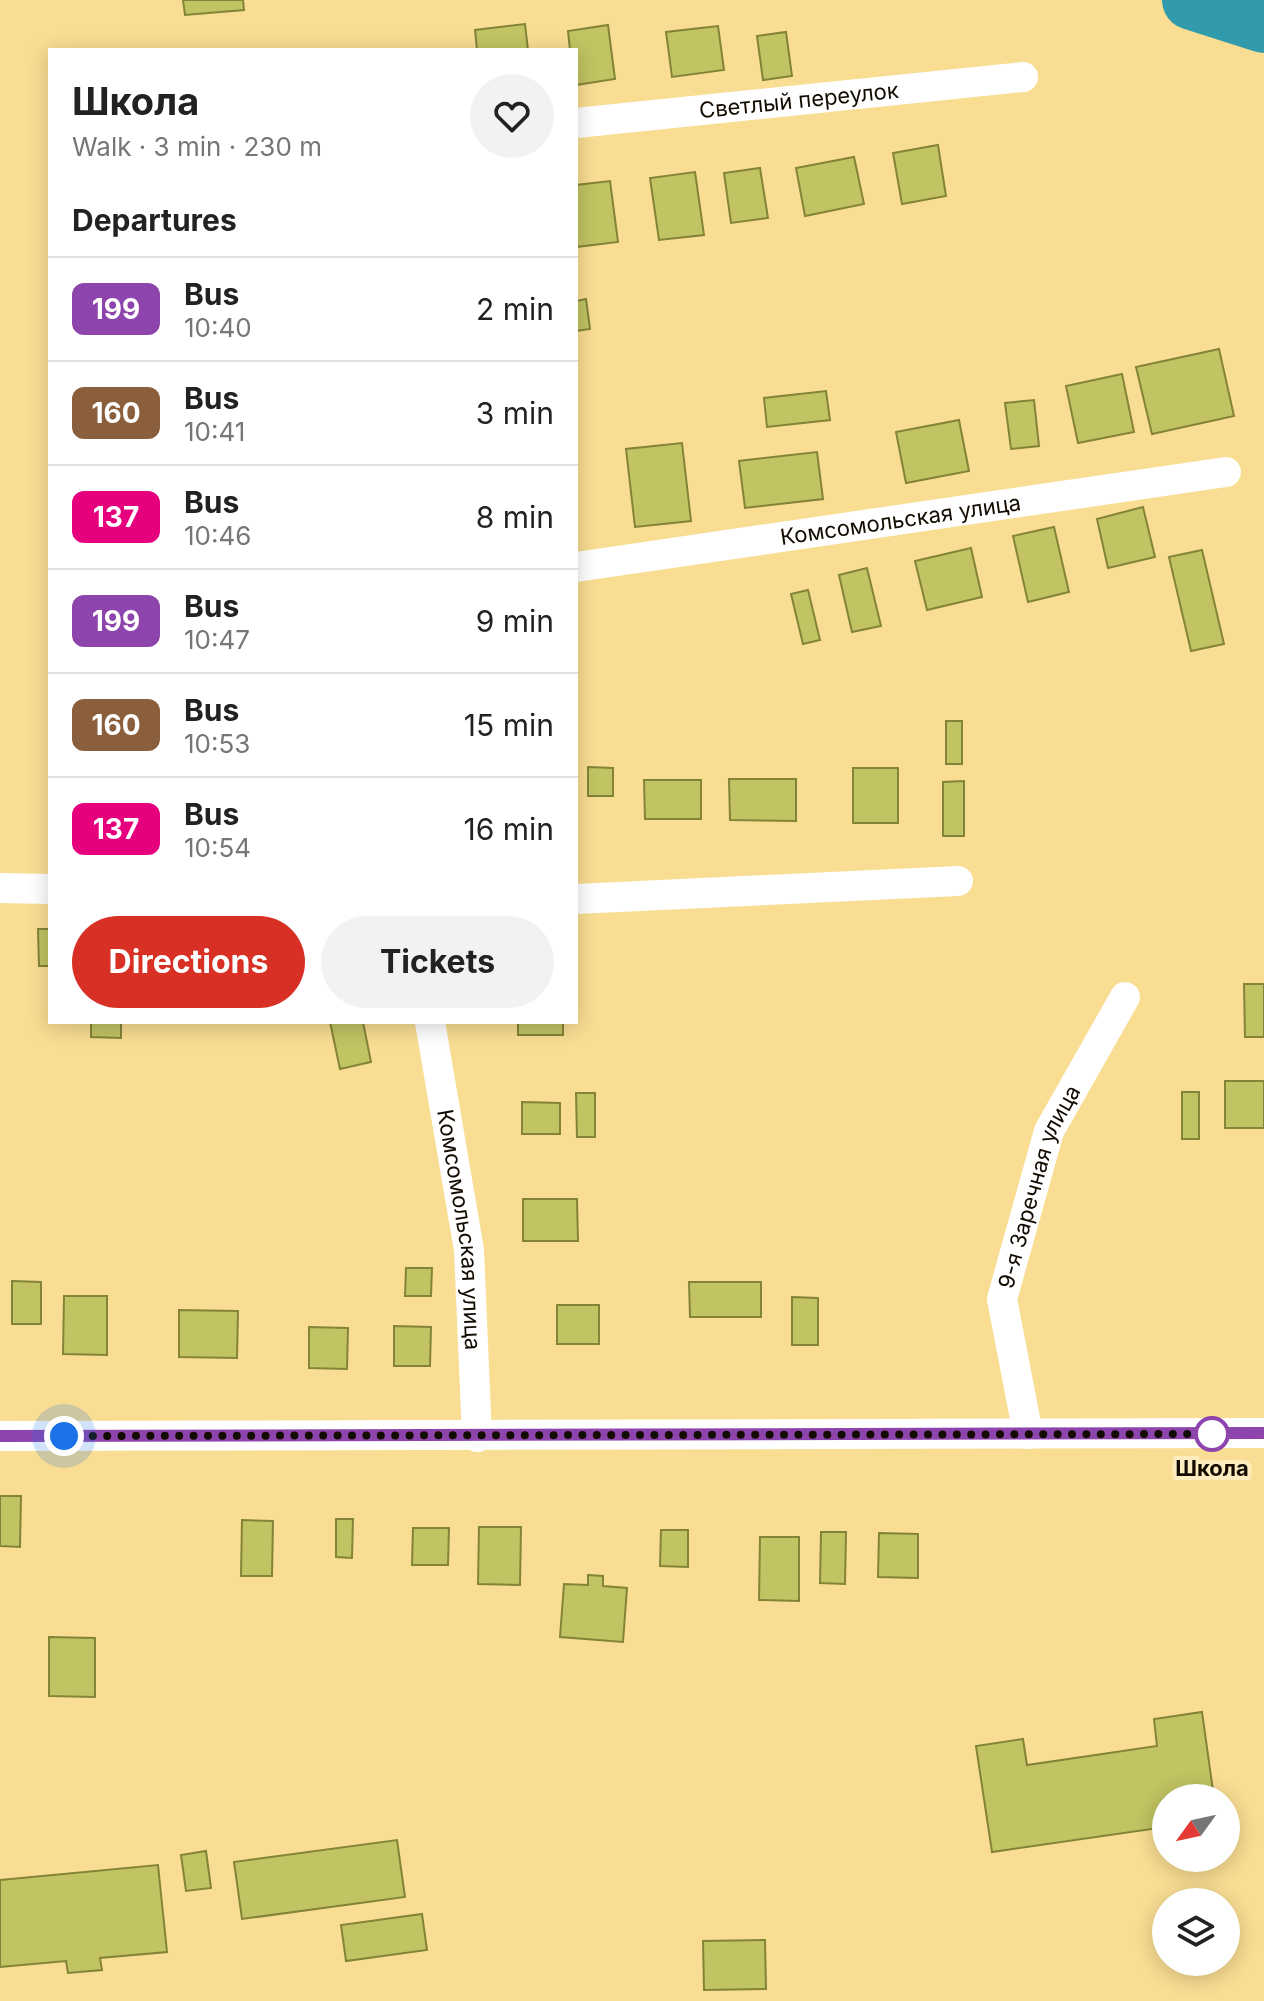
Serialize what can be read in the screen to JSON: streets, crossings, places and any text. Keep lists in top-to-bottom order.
{
  "streets": {
    "street": ["Светлый переулок", "Комсомольская улица", "9-я Заречная улица"]
  },
  "places": ["Школа"],
  "lines": ["bus line 199"],
  "north": "bottom left",
  "page": {
    "heading": [
      ["Школа", "Walk · 3 min · 230 m"],
      "Departures"
    ],
    "list": [
      {
        "mark": "199",
        "name": "Bus",
        "note": "10:40",
        "value": "2 min"
      },
      {
        "mark": "160",
        "name": "Bus",
        "note": "10:41",
        "value": "3 min"
      },
      {
        "mark": "137",
        "name": "Bus",
        "note": "10:46",
        "value": "8 min"
      },
      {
        "mark": "199",
        "name": "Bus",
        "note": "10:47",
        "value": "9 min"
      },
      {
        "mark": "160",
        "name": "Bus",
        "note": "10:53",
        "value": "15 min"
      },
      {
        "mark": "137",
        "name": "Bus",
        "note": "10:54",
        "value": "16 min"
      }
    ],
    "buttons": ["Directions", "Tickets"]
  }
}
